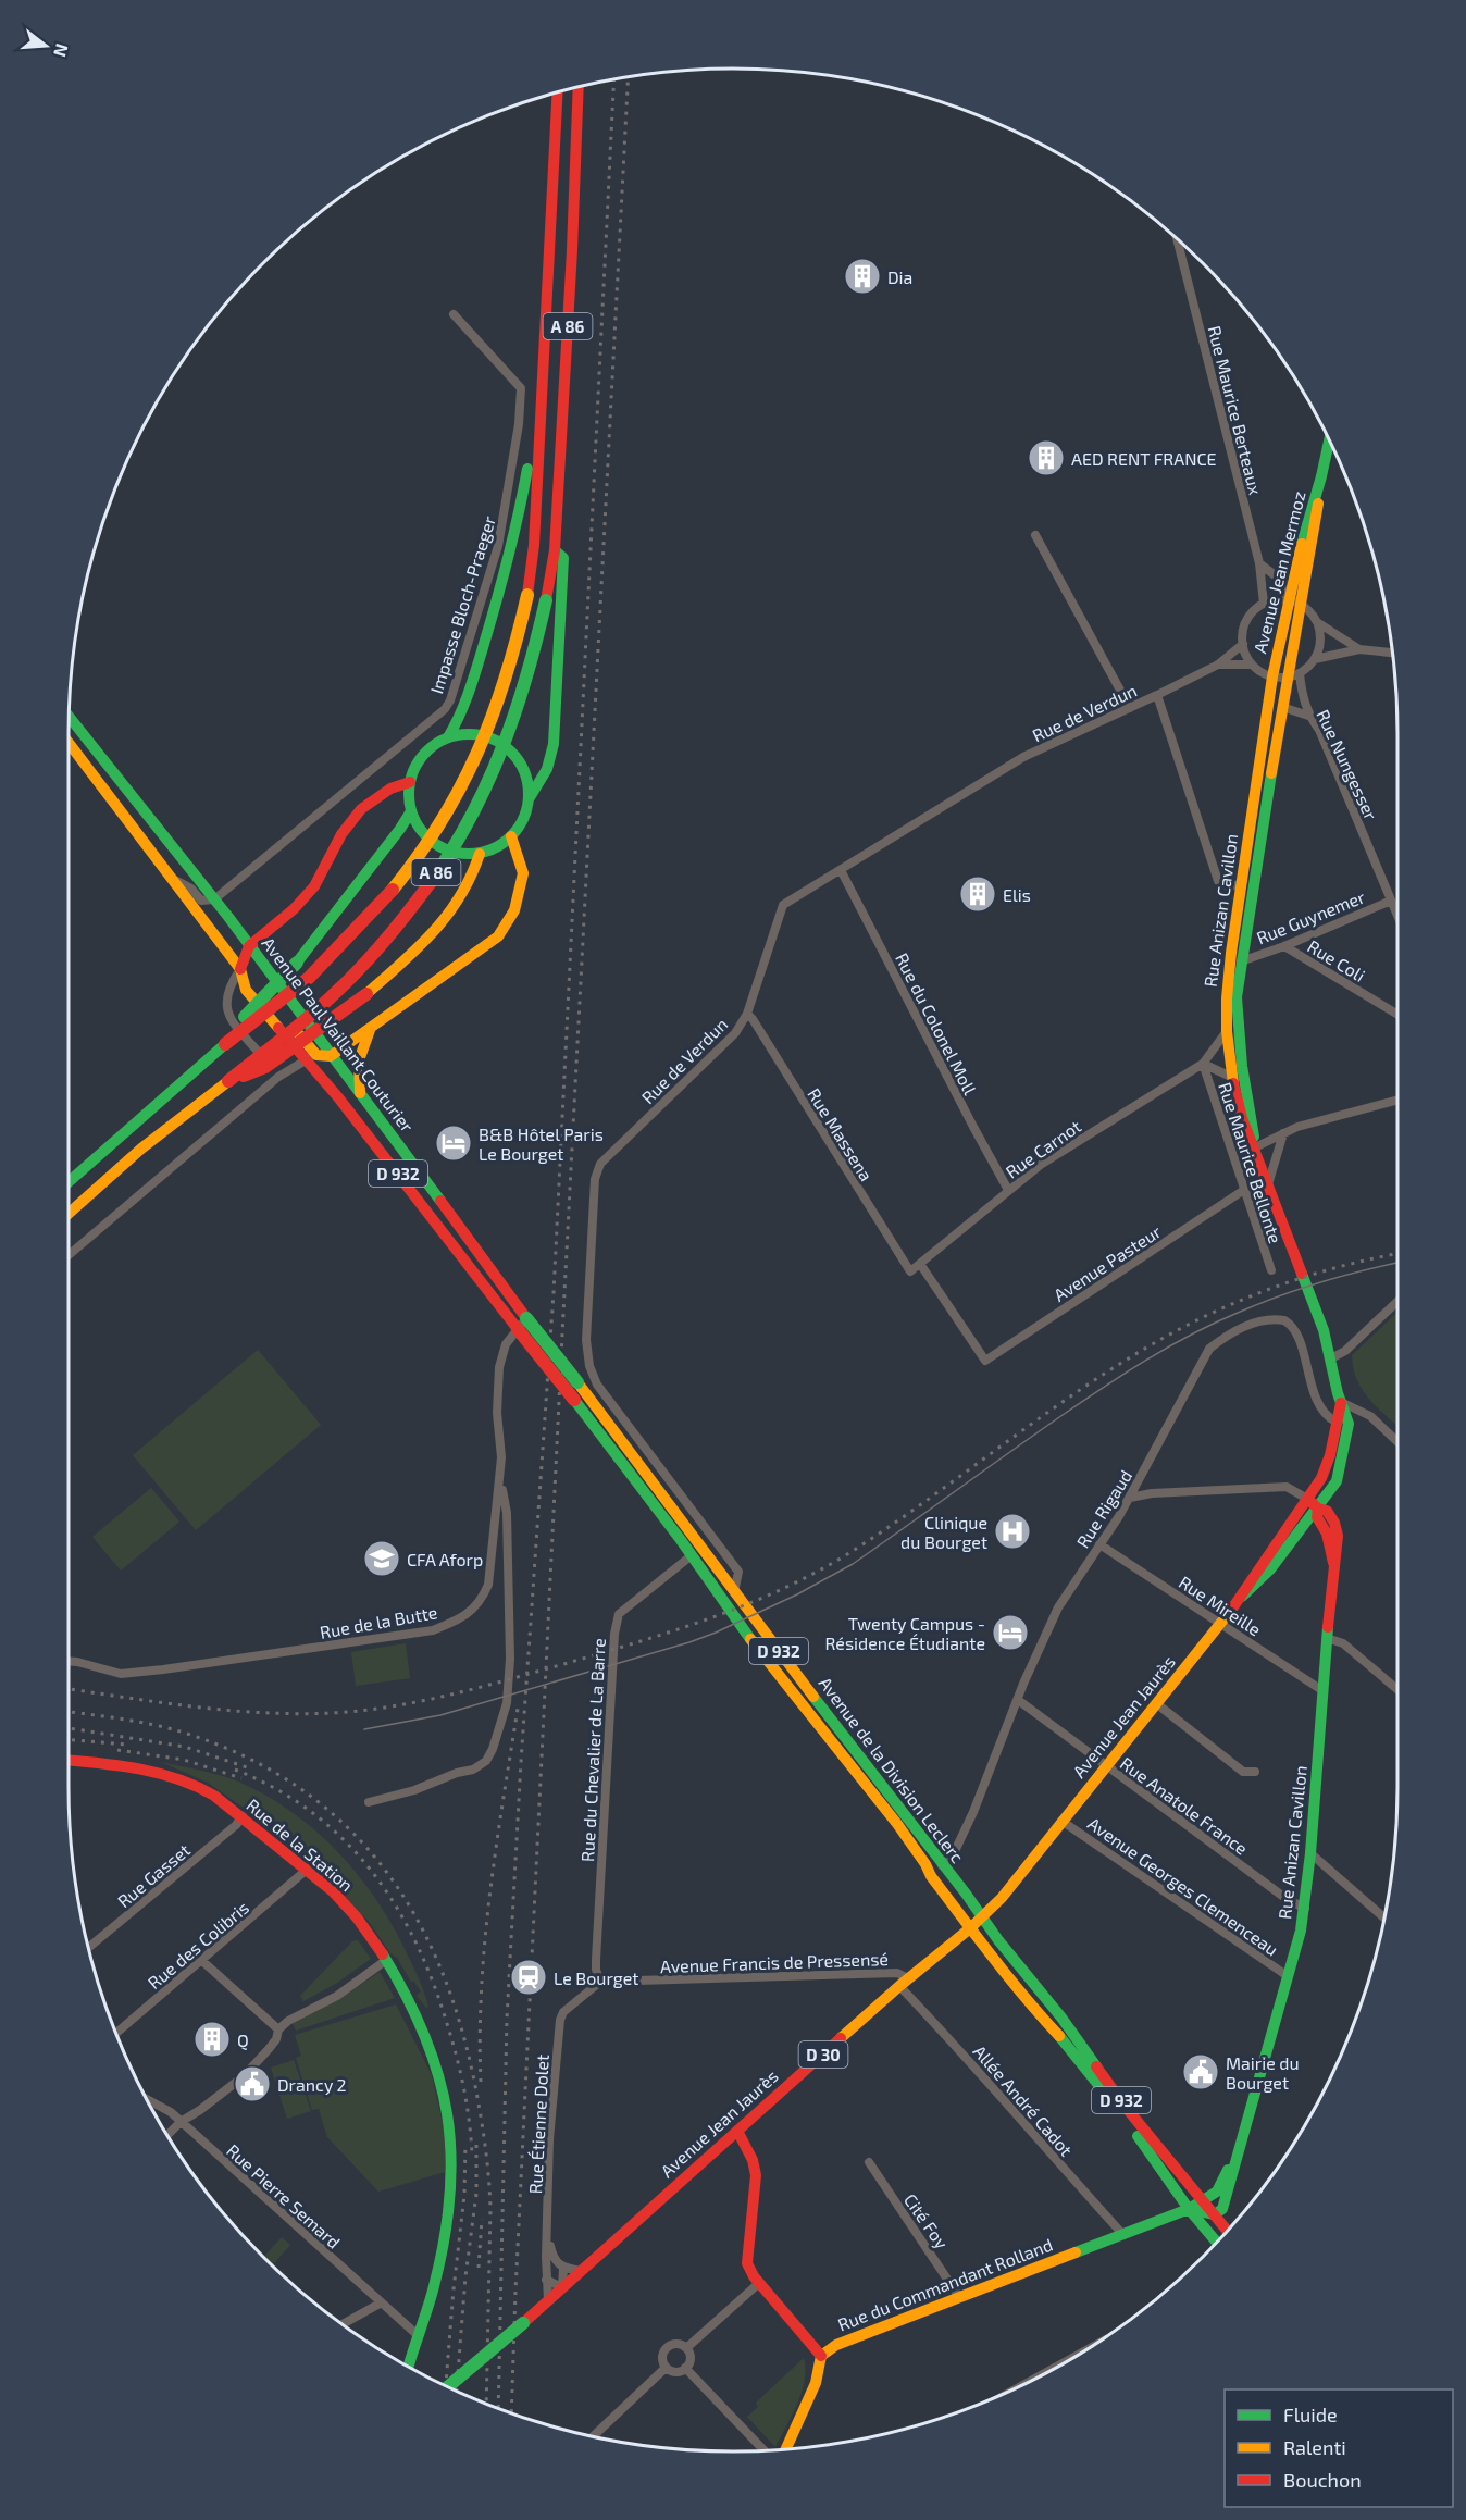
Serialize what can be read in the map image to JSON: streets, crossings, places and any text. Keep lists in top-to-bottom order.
{
  "streets": {
    "main road": [
      "A 86",
      "Avenue Jean Mermoz",
      "Rue Anizan Cavillon",
      "Avenue Paul Vaillant Couturier",
      "D 932",
      "Avenue Jean Jaurès",
      "Avenue de la Division Leclerc",
      "Rue de la Station",
      "D 30",
      "Rue du Commandant Rolland"
    ],
    "street": [
      "Rue Maurice Berteaux",
      "Impasse Bloch-Praeger",
      "Rue de Verdun",
      "Rue Nungesser",
      "Rue Guynemer",
      "Rue Coli",
      "Rue du Colonel Moll",
      "Rue Massena",
      "Rue Carnot",
      "Rue Maurice Bellonte",
      "Avenue Pasteur",
      "Rue Rigaud",
      "Rue Mireille",
      "Rue de la Butte",
      "Rue du Chevalier de La Barre",
      "Rue Anatole France",
      "Rue Gasset",
      "Avenue Georges Clemenceau",
      "Rue des Colibris",
      "Avenue Francis de Pressensé",
      "Allée André Cadot",
      "Rue Étienne Dolet",
      "Rue Pierre Semard",
      "Cité Foy"
    ]
  },
  "crossings": [
    ["Avenue Jean Mermoz", "Rue Nungesser"],
    ["Avenue Jean Mermoz", "Rue Anizan Cavillon"],
    ["Impasse Bloch-Praeger", "Avenue Paul Vaillant Couturier"],
    ["Rue de Verdun", "Rue du Colonel Moll"],
    ["Rue de Verdun", "Rue Massena"],
    ["Rue de Verdun", "Avenue de la Division Leclerc"],
    ["Rue Nungesser", "Rue Anizan Cavillon"],
    ["Rue Nungesser", "Rue Guynemer"],
    ["Rue Anizan Cavillon", "Rue Guynemer"],
    ["Rue Anizan Cavillon", "Rue Rigaud"],
    ["Rue Anizan Cavillon", "Rue Mireille"],
    ["Rue Anizan Cavillon", "Avenue Jean Jaurès"],
    ["Rue Anizan Cavillon", "Avenue de la Division Leclerc"],
    ["Rue Anizan Cavillon", "Rue Anatole France"],
    ["Rue Anizan Cavillon", "Avenue Georges Clemenceau"],
    ["Rue Anizan Cavillon", "Rue du Commandant Rolland"],
    ["Rue Guynemer", "Rue Coli"],
    ["Rue du Colonel Moll", "Rue Carnot"],
    ["Avenue Paul Vaillant Couturier", "Rue de la Butte"],
    ["Avenue Paul Vaillant Couturier", "Avenue de la Division Leclerc"],
    ["Rue Massena", "Rue Carnot"],
    ["Rue Carnot", "Rue Maurice Bellonte"],
    ["Rue Carnot", "Avenue Pasteur"],
    ["Rue Maurice Bellonte", "Avenue Pasteur"],
    ["Rue Rigaud", "Rue Mireille"],
    ["Rue Rigaud", "Avenue de la Division Leclerc"],
    ["Rue Rigaud", "Rue Anatole France"],
    ["Rue Mireille", "Avenue Jean Jaurès"],
    ["Rue de la Butte", "Avenue de la Division Leclerc"],
    ["Avenue Jean Jaurès", "Avenue de la Division Leclerc"],
    ["Avenue Jean Jaurès", "Rue Anatole France"],
    ["Avenue Jean Jaurès", "Avenue Georges Clemenceau"],
    ["Avenue Jean Jaurès", "Avenue Francis de Pressensé"],
    ["Avenue Jean Jaurès", "Allée André Cadot"],
    ["Avenue Jean Jaurès", "Rue Étienne Dolet"],
    ["Rue du Chevalier de La Barre", "Avenue de la Division Leclerc"],
    ["Rue du Chevalier de La Barre", "Avenue Francis de Pressensé"],
    ["Rue du Chevalier de La Barre", "Rue Étienne Dolet"],
    ["Avenue de la Division Leclerc", "Rue du Commandant Rolland"],
    ["Rue de la Station", "Rue Gasset"],
    ["Rue de la Station", "Rue des Colibris"],
    ["Rue de la Station", "Rue Pierre Semard"],
    ["Avenue Francis de Pressensé", "Allée André Cadot"],
    ["Avenue Francis de Pressensé", "Rue Étienne Dolet"],
    ["Allée André Cadot", "Rue du Commandant Rolland"],
    ["Cité Foy", "Rue du Commandant Rolland"]
  ],
  "places": {
    "building": [
      "Dia",
      "AED RENT FRANCE",
      "Elis",
      "Q"
    ],
    "hotel": ["B&B Hôtel Paris Le Bourget", "Twenty Campus - Résidence Étudiante"],
    "hospital": ["Clinique du Bourget"],
    "school or university": ["CFA Aforp"],
    "station": ["Le Bourget"],
    "public building": ["Mairie du Bourget", "Drancy 2"]
  },
  "legend": ["Fluide", "Ralenti", "Bouchon"],
  "north": "right"
}
